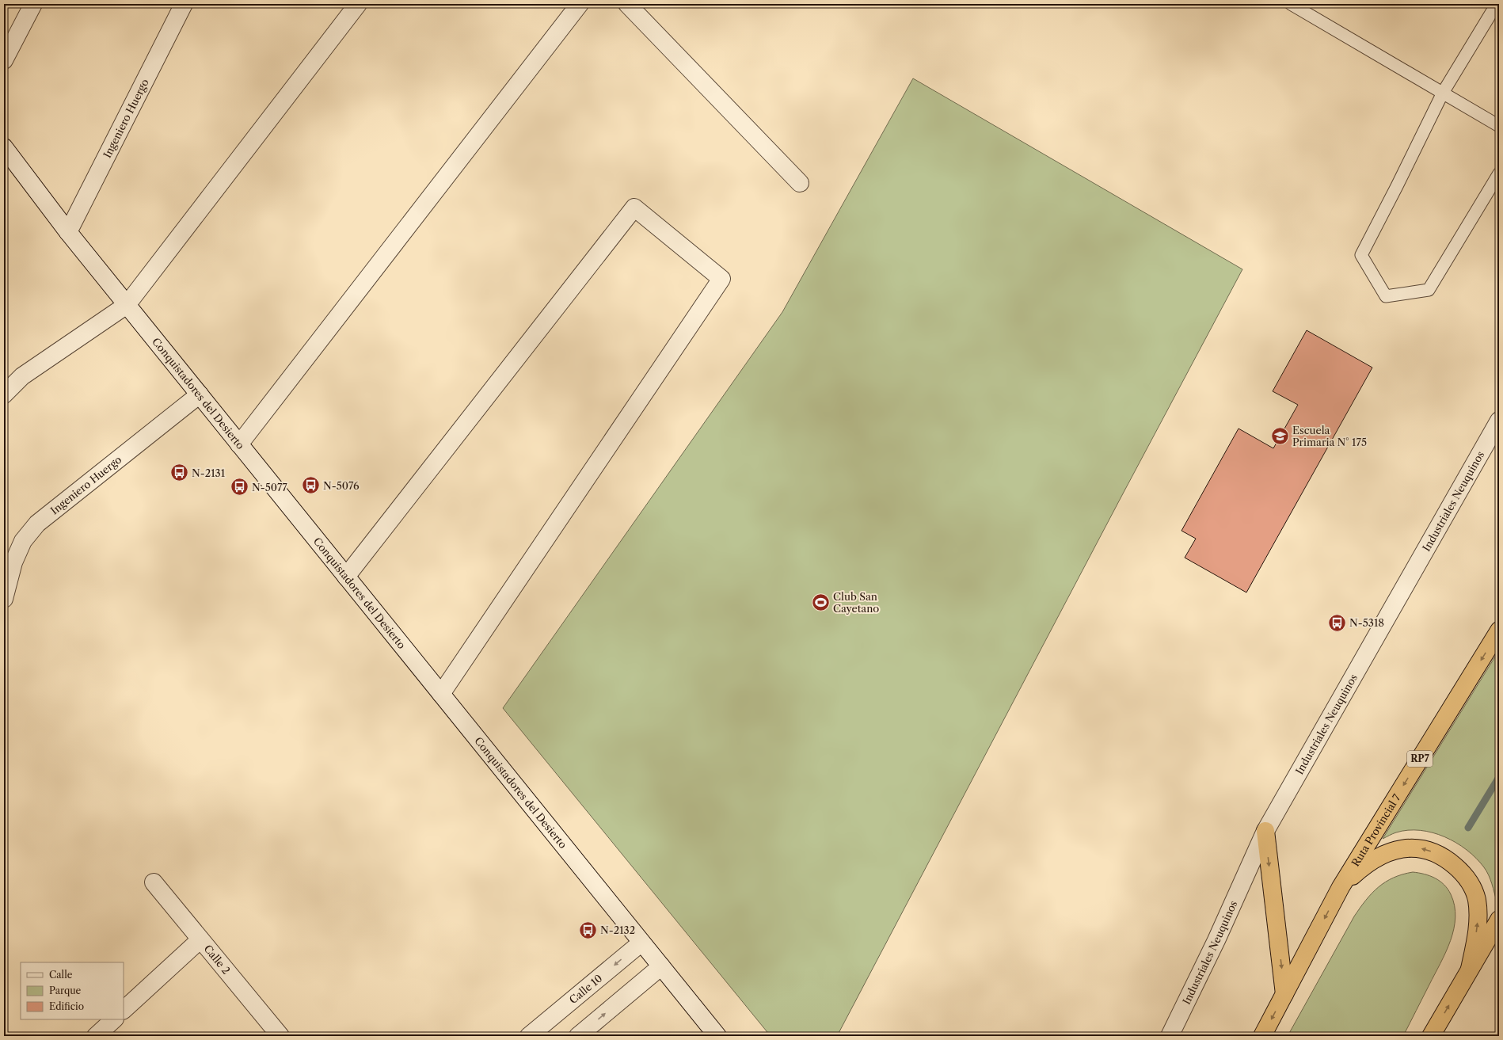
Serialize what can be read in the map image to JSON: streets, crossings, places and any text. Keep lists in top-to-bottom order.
{
  "streets": {
    "highway": ["RP7", "Ruta Provincial 7"],
    "street": [
      "Ingeniero Huergo",
      "Conquistadores del Desierto",
      "Industriales Neuquinos",
      "Calle 2",
      "Calle 10"
    ]
  },
  "crossings": [
    ["Ingeniero Huergo", "Conquistadores del Desierto"],
    ["Conquistadores del Desierto", "Calle 10"]
  ],
  "one_way": ["Ruta Provincial 7"],
  "places": {
    "school or university": ["Escuela Primaria N° 175"],
    "bus stop": [
      "N-2131",
      "N-5076",
      "N-5077",
      "N-5318",
      "N-2132"
    ],
    "sports": ["Club San Cayetano"]
  },
  "legend": ["Calle", "Parque", "Edificio"]
}
